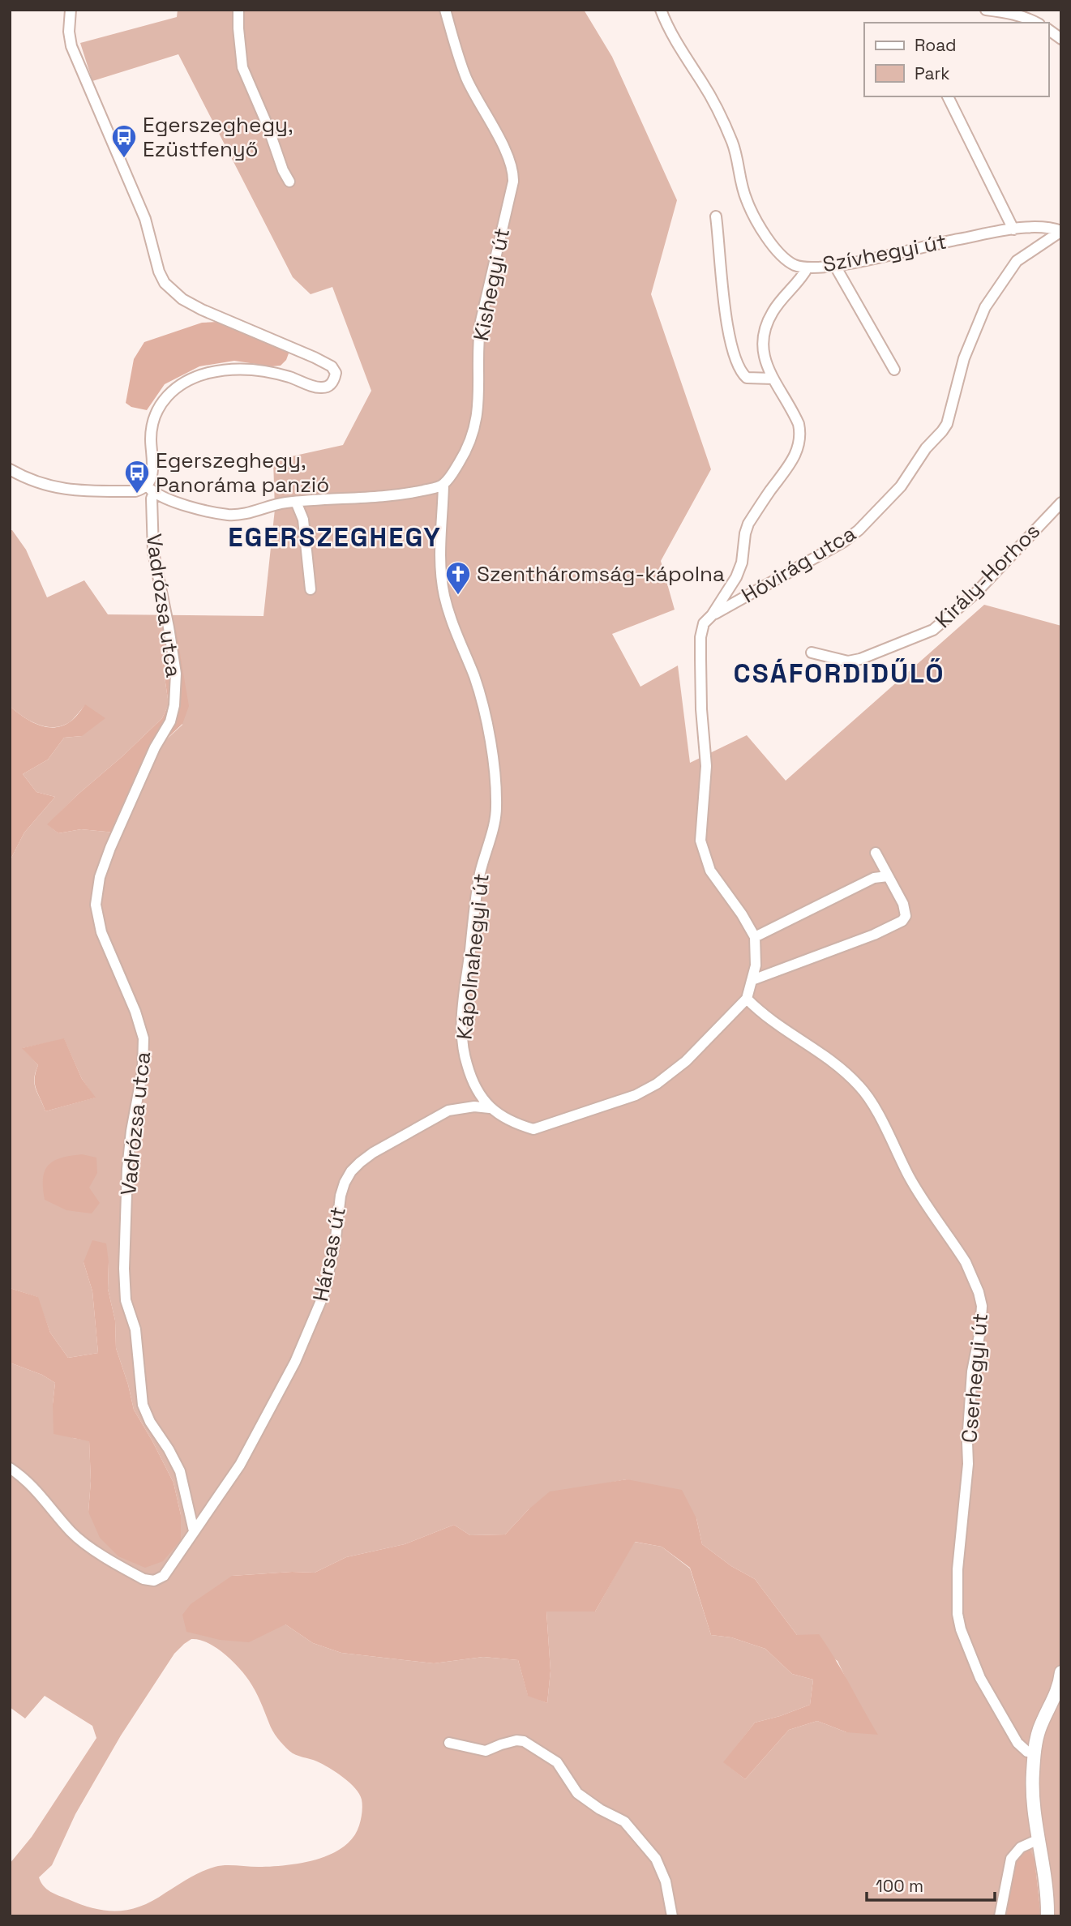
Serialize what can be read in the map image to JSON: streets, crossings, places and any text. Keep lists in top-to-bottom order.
{
  "streets": {
    "street": [
      "Szívhegyi út",
      "Kishegyi út",
      "Hóvirág utca",
      "Király-Horhos",
      "Vadrózsa utca",
      "Kápolnahegyi út",
      "Hársas út",
      "Cserhegyi út"
    ]
  },
  "crossings": [
    ["Szívhegyi út", "Hóvirág utca"],
    ["Szívhegyi út", "Kápolnahegyi út"],
    ["Kishegyi út", "Kápolnahegyi út"],
    ["Hóvirág utca", "Kápolnahegyi út"],
    ["Vadrózsa utca", "Hársas út"],
    ["Kápolnahegyi út", "Hársas út"],
    ["Kápolnahegyi út", "Cserhegyi út"]
  ],
  "districts": ["EGERSZEGHEGY", "CSÁFORDIDŰLŐ"],
  "places": {
    "bus stop": ["Egerszeghegy, Ezüstfenyő", "Egerszeghegy, Panoráma panzió"],
    "church": ["Szentháromság-kápolna"]
  },
  "legend": ["Road", "Park"],
  "scale_bar": "100 m"
}
